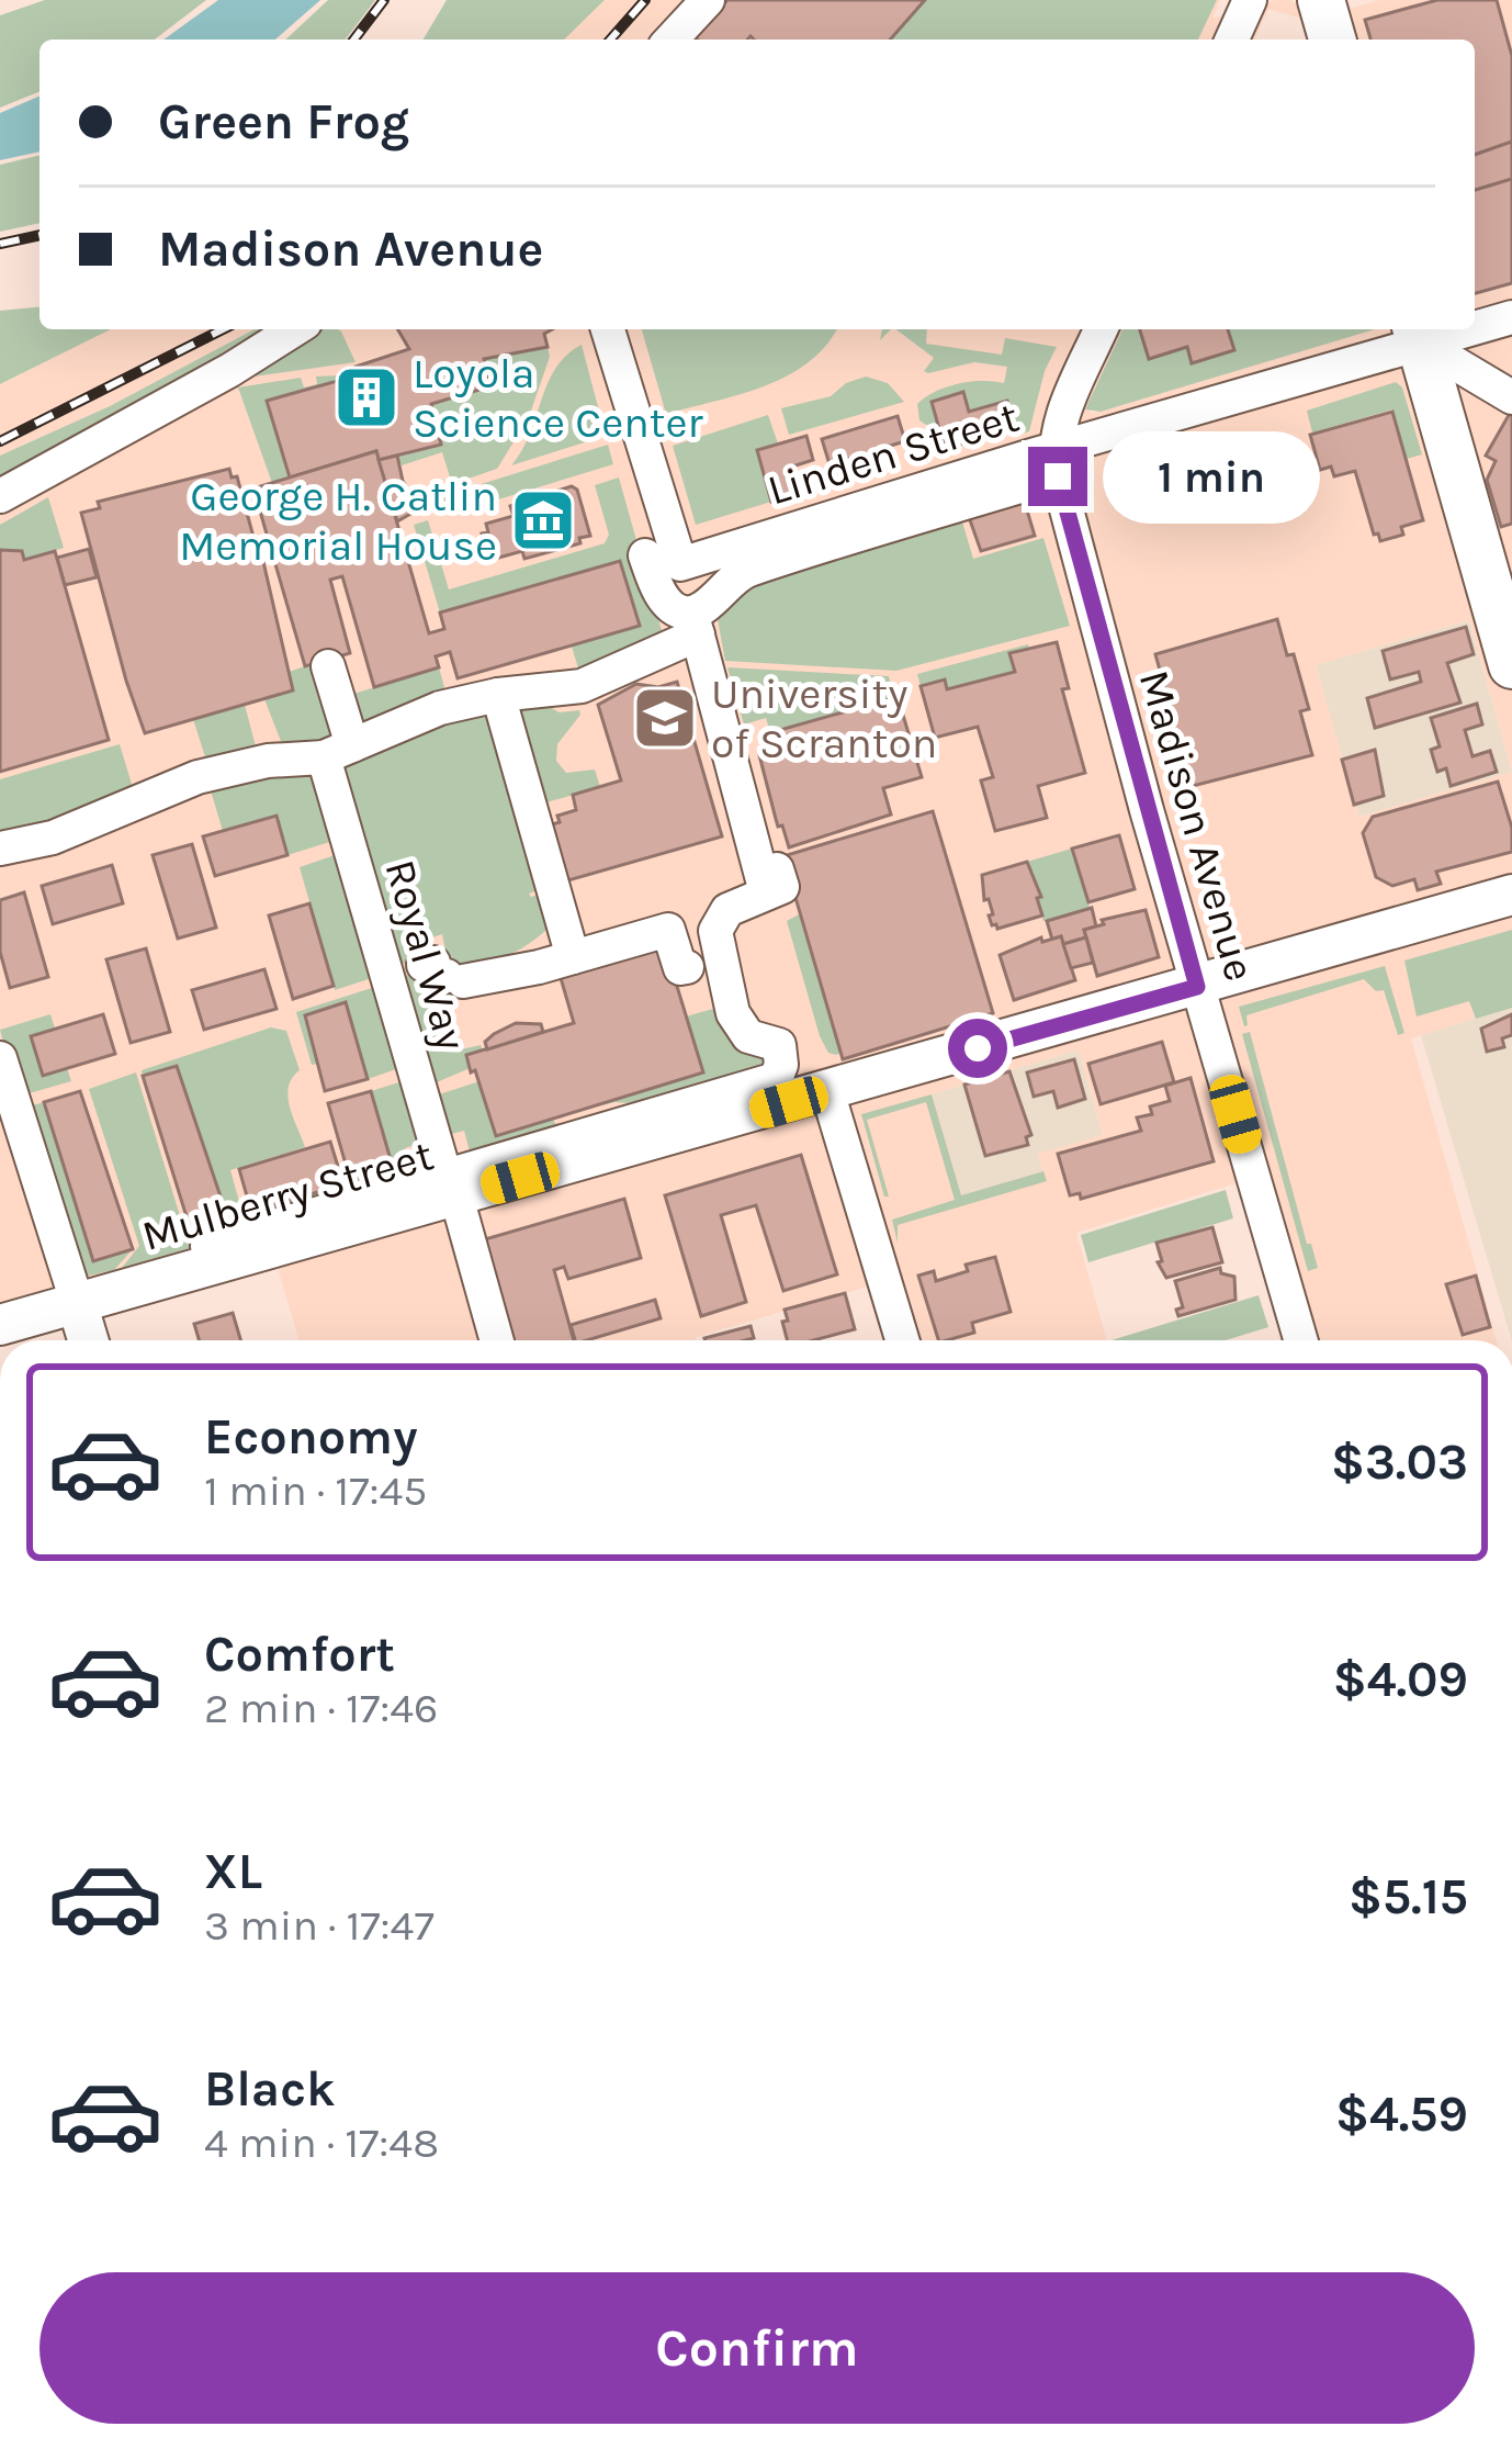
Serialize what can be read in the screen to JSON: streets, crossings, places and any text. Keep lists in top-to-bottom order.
{
  "streets": {
    "main road": ["Mulberry Street"],
    "street": ["Linden Street", "Madison Avenue", "Royal Way"]
  },
  "crossings": [
    ["Linden Street", "Madison Avenue"],
    ["Madison Avenue", "Mulberry Street"],
    ["Royal Way", "Mulberry Street"]
  ],
  "places": {
    "building": ["Loyola Science Center"],
    "museum": ["George H. Catlin Memorial House"],
    "school or university": ["University of Scranton"]
  },
  "page": {
    "banner": ["Green Frog", "Madison Avenue"],
    "bubble": "1 min",
    "list": [
      {
        "name": "Economy",
        "note": "1 min · 17:45",
        "value": "$3.03"
      },
      {
        "name": "Comfort",
        "note": "2 min · 17:46",
        "value": "$4.09"
      },
      {
        "name": "XL",
        "note": "3 min · 17:47",
        "value": "$5.15"
      },
      {
        "name": "Black",
        "note": "4 min · 17:48",
        "value": "$4.59"
      }
    ],
    "buttons": "Confirm"
  }
}
